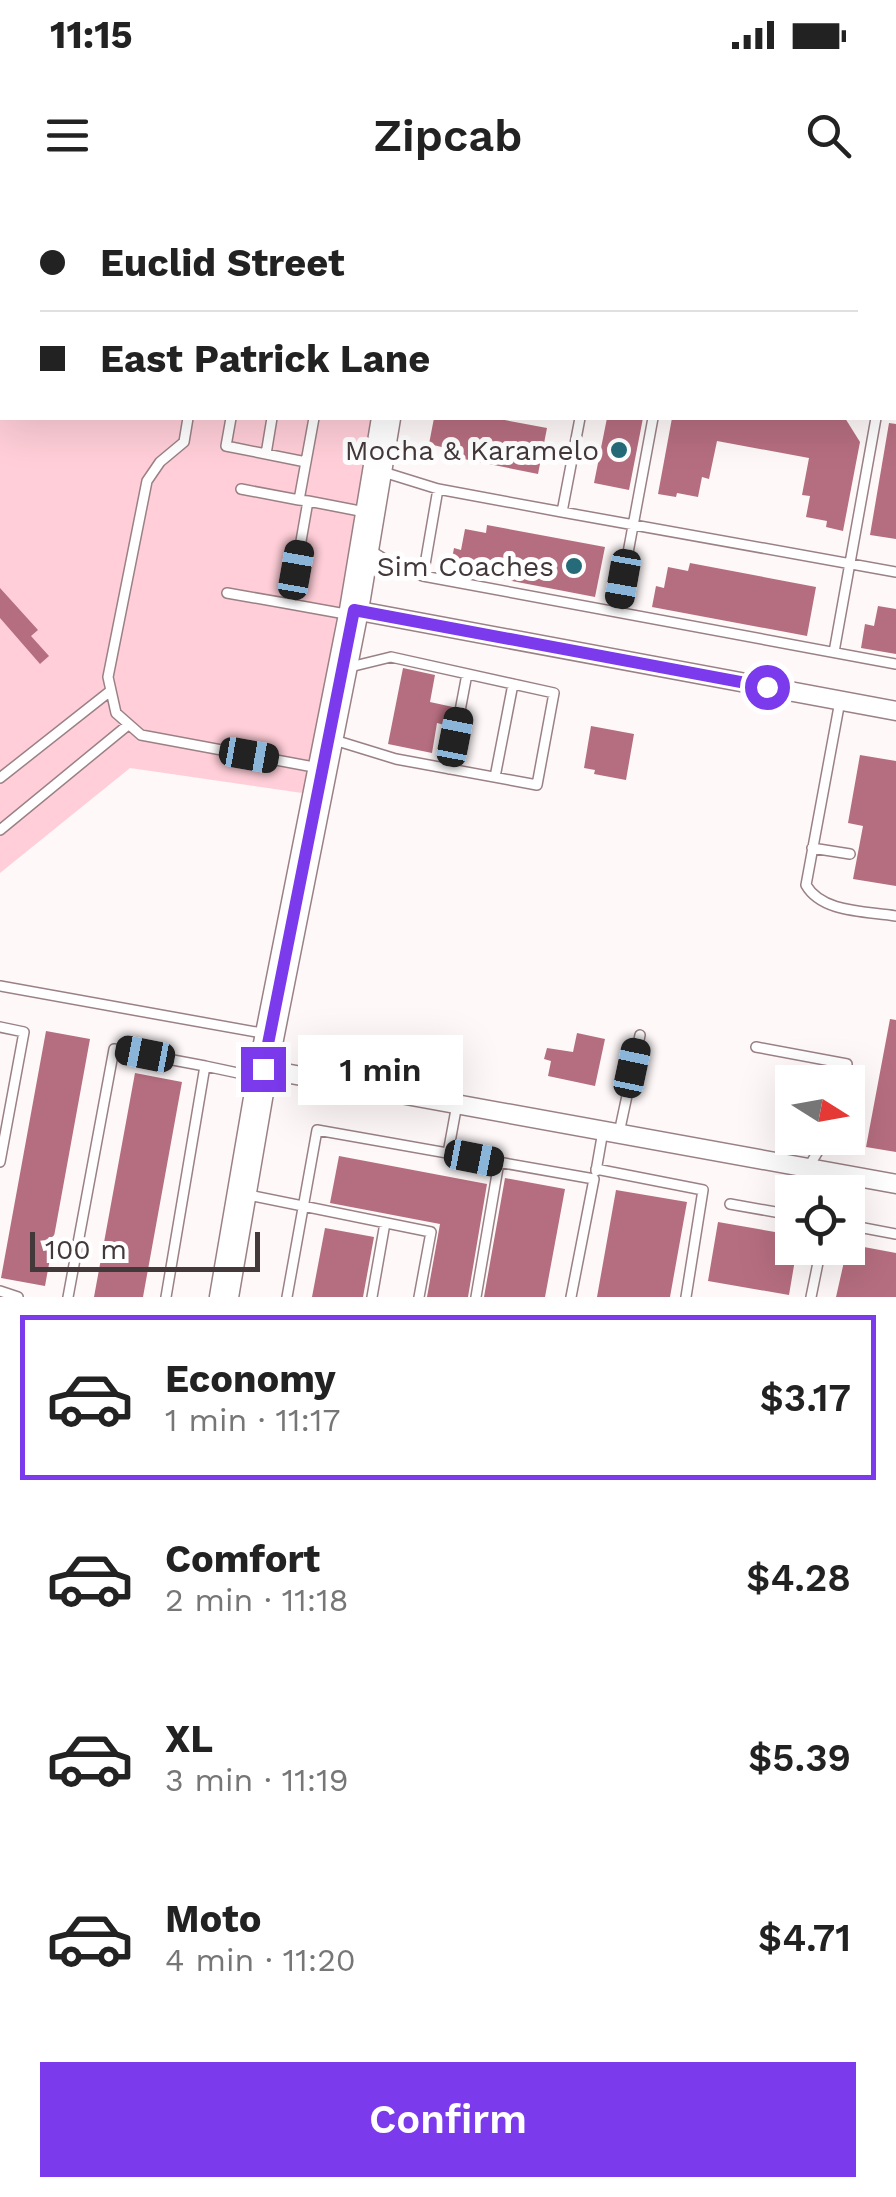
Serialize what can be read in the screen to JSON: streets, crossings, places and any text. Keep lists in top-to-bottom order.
{
  "places": ["Mocha & Karamelo", "Sim Coaches"],
  "scale_bar": "100 m",
  "north": "right",
  "page": {
    "status": "11:15",
    "header": "Zipcab",
    "banner": ["Euclid Street", "East Patrick Lane"],
    "bubble": "1 min",
    "scale": "100 m",
    "list": [
      {
        "name": "Economy",
        "note": "1 min · 11:17",
        "value": "$3.17"
      },
      {
        "name": "Comfort",
        "note": "2 min · 11:18",
        "value": "$4.28"
      },
      {
        "name": "XL",
        "note": "3 min · 11:19",
        "value": "$5.39"
      },
      {
        "name": "Moto",
        "note": "4 min · 11:20",
        "value": "$4.71"
      }
    ],
    "buttons": "Confirm"
  }
}
